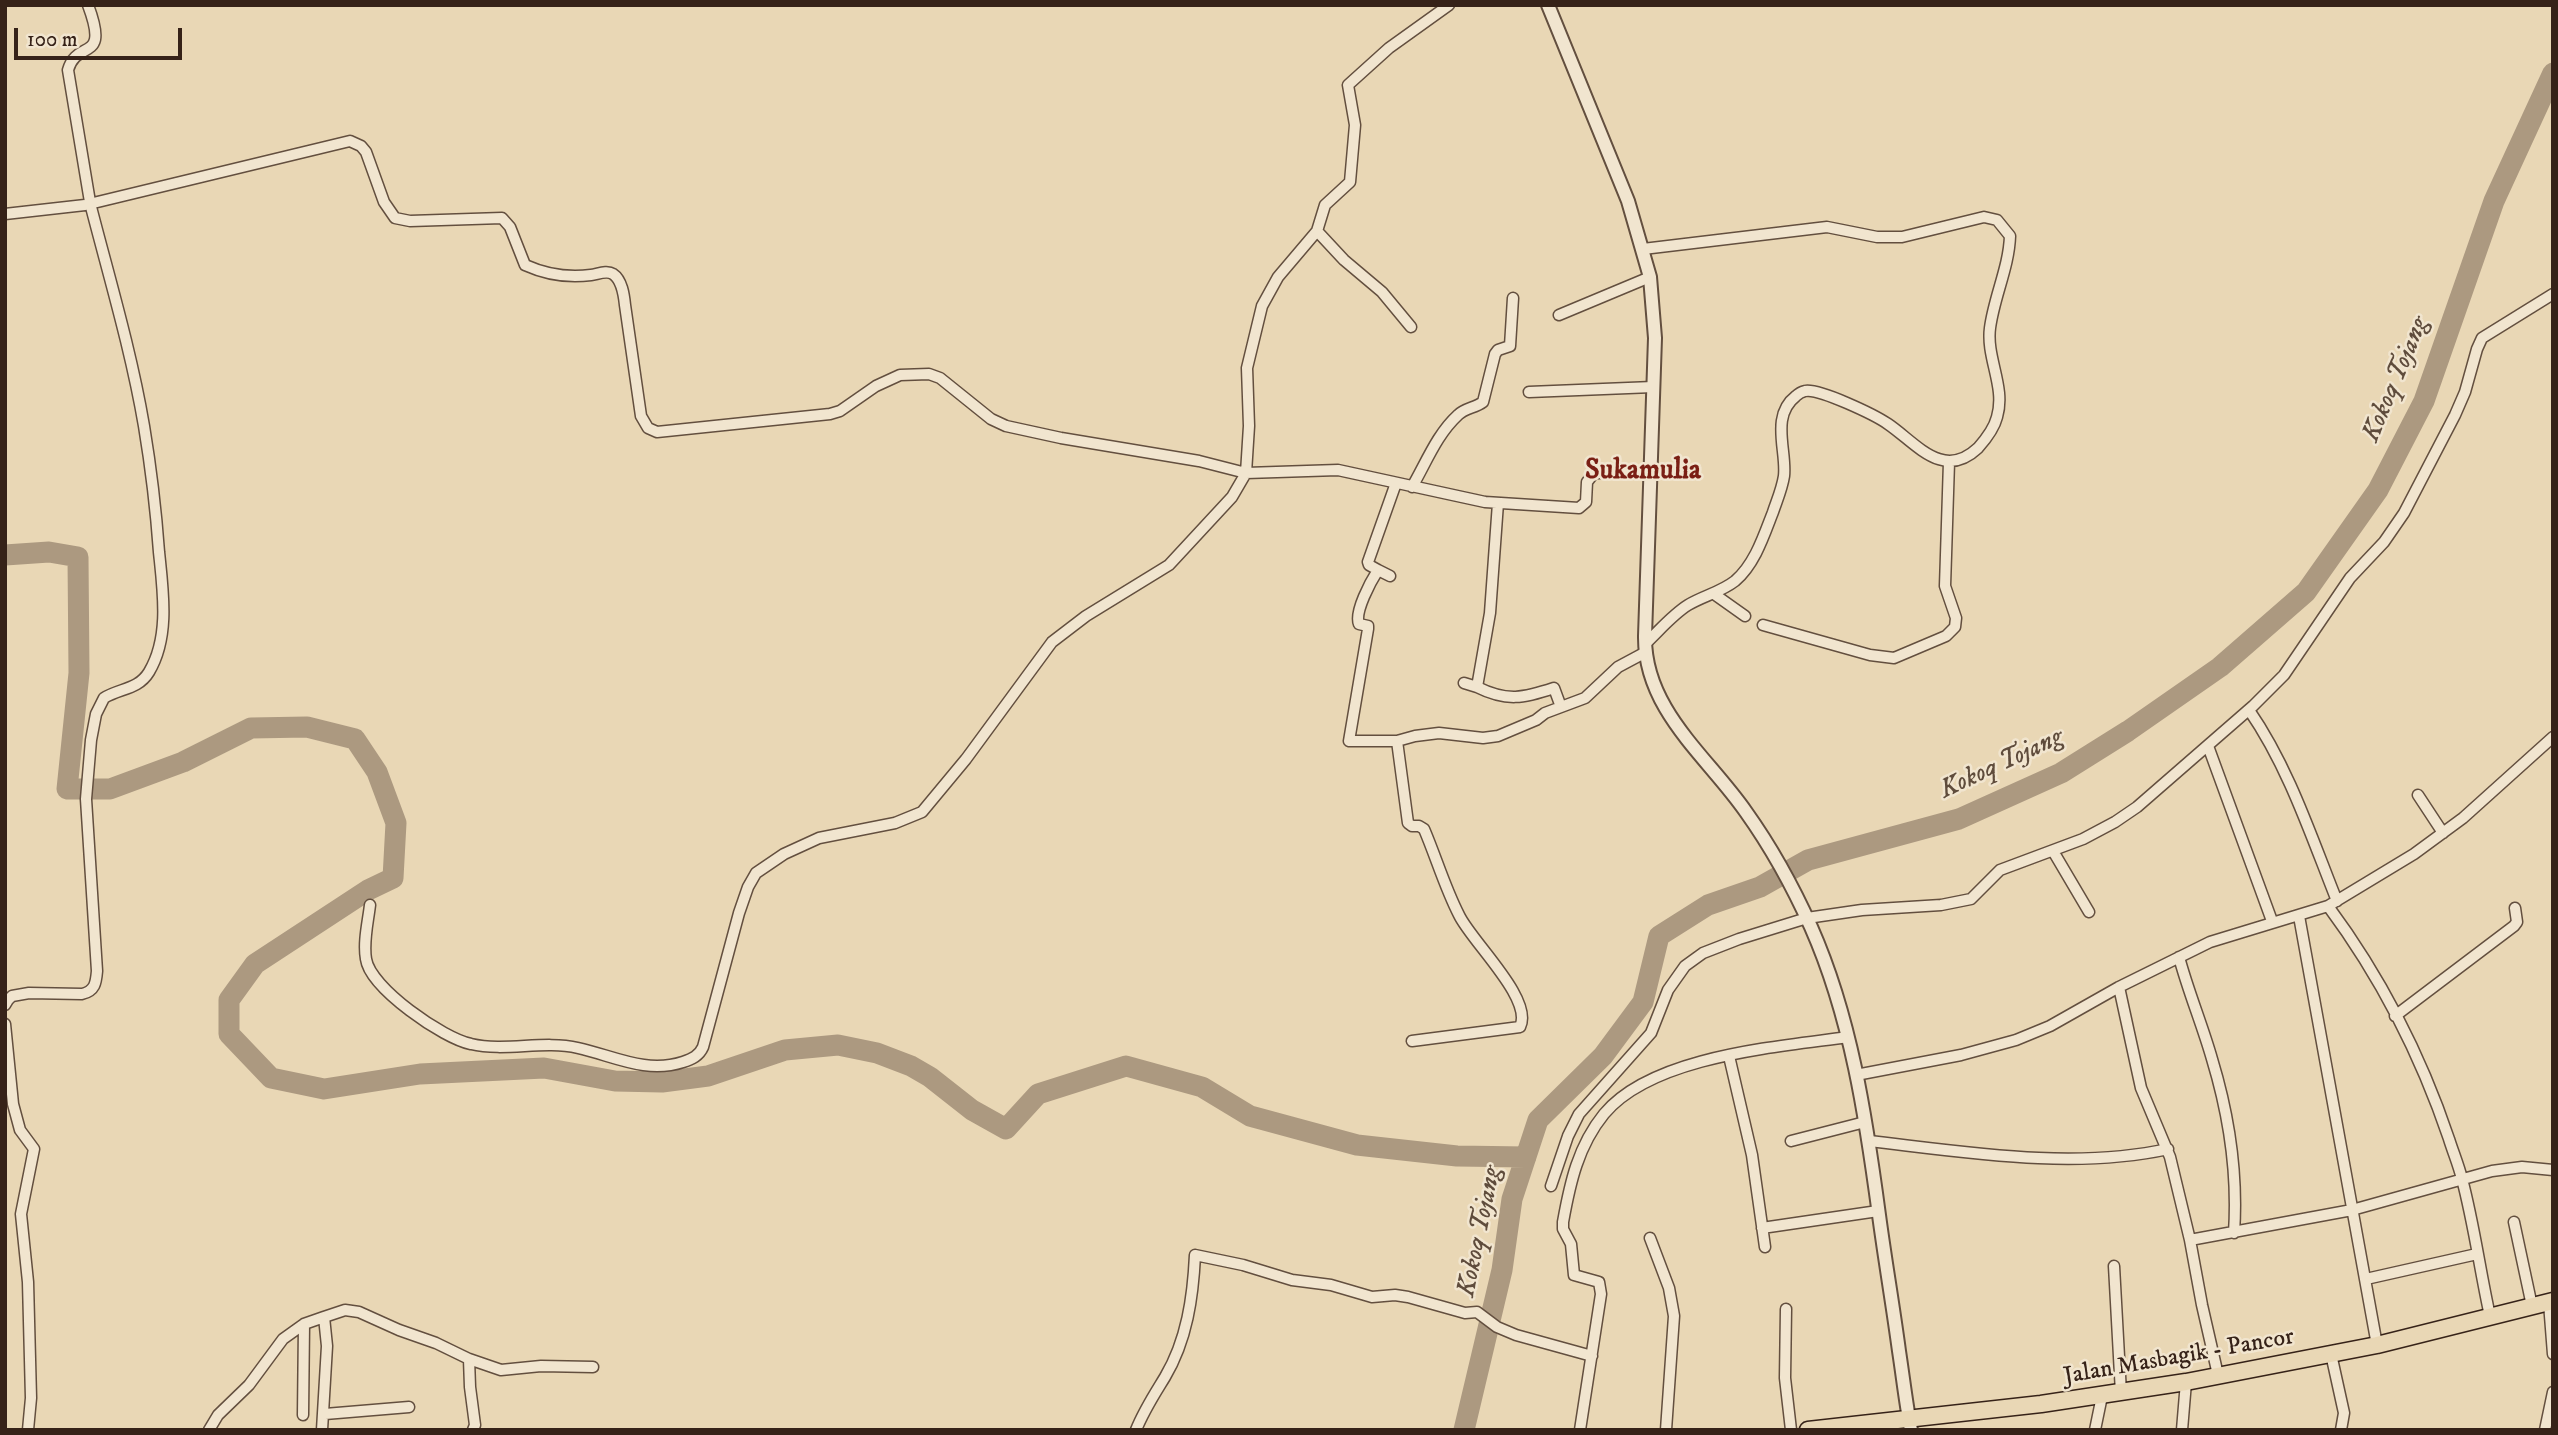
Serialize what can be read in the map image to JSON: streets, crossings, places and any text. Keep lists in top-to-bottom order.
{
  "streets": {
    "main road": ["Jalan Masbagik - Pancor"]
  },
  "districts": ["Sukamulia"],
  "water": ["Kokoq Tojang"],
  "scale_bar": "100 m"
}
